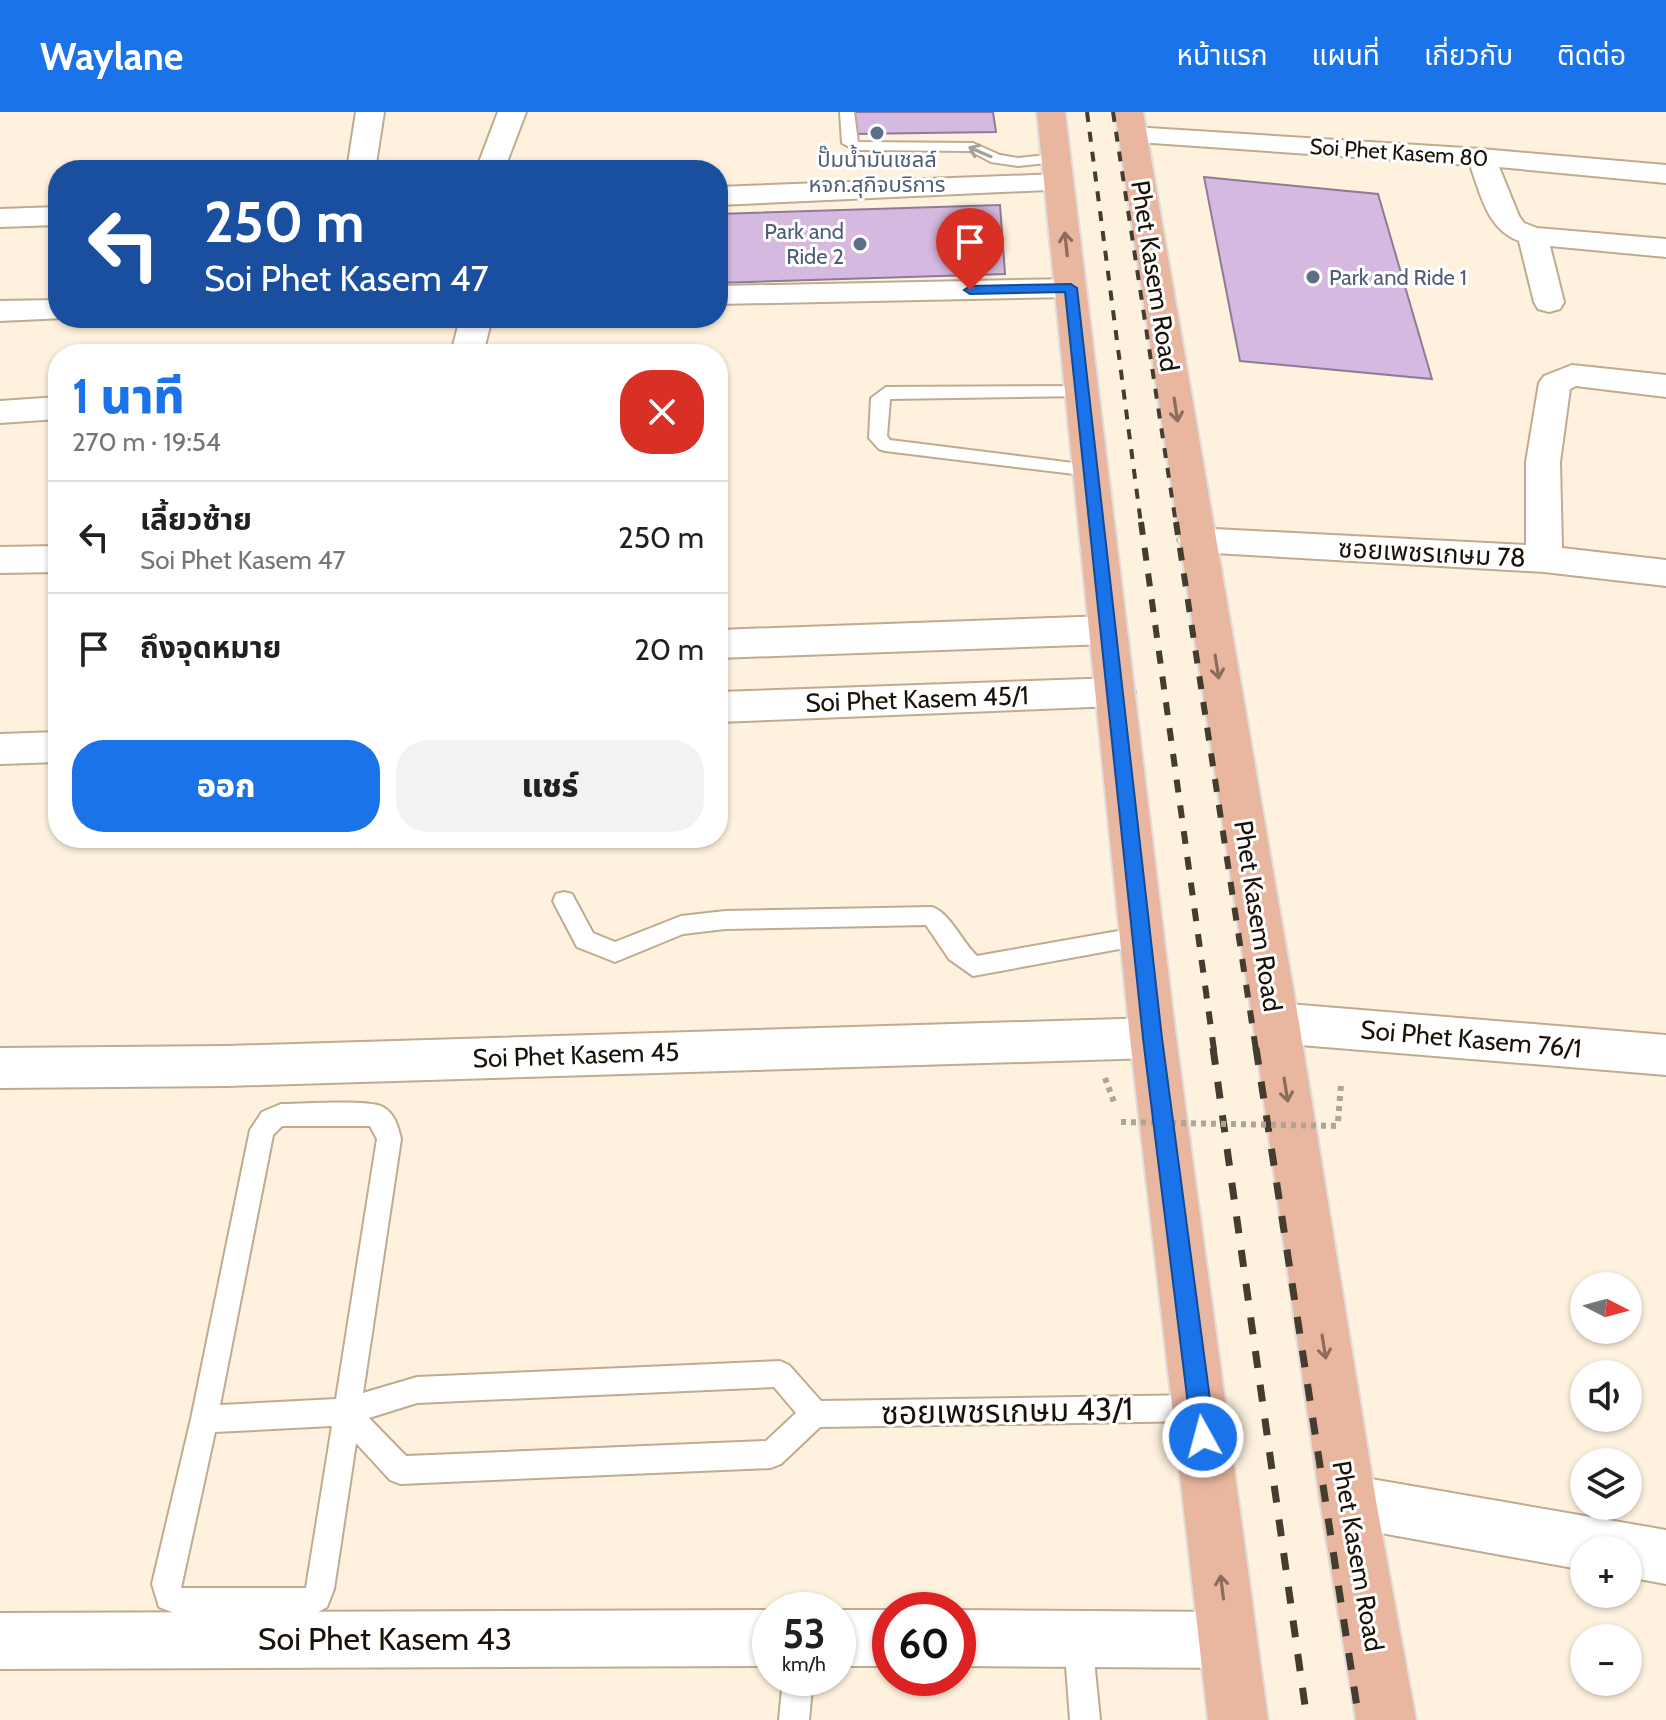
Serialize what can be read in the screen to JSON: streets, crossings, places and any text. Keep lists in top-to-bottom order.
{
  "streets": {
    "main road": ["Phet Kasem Road"],
    "street": [
      "Soi Phet Kasem 80",
      "ซอยเพชรเกษม 78",
      "Soi Phet Kasem 45/1",
      "Soi Phet Kasem 76/1",
      "Soi Phet Kasem 45",
      "Soi Phet Kasem 43"
    ],
    "lane": ["ซอยเพชรเกษม 43/1"]
  },
  "crossings": [
    ["Soi Phet Kasem 80", "Phet Kasem Road"],
    ["Phet Kasem Road", "ซอยเพชรเกษม 78"],
    ["Phet Kasem Road", "Soi Phet Kasem 76/1"]
  ],
  "places": ["ปั๊มน้ำมันเชลล์ หจก.สุกิจบริการ", "Park and Ride 2", "Park and Ride 1"],
  "north": "right",
  "page": {
    "header": "Waylane",
    "nav": [
      "หน้าแรก",
      "แผนที่",
      "เกี่ยวกับ",
      "ติดต่อ"
    ],
    "turn": ["250 m", "Soi Phet Kasem 47"],
    "heading": ["1 นาที", "270 m · 19:54"],
    "list": [
      {
        "name": "เลี้ยวซ้าย",
        "note": "Soi Phet Kasem 47",
        "value": "250 m"
      },
      {
        "name": "ถึงจุดหมาย",
        "value": "20 m"
      }
    ],
    "buttons": ["ออก", "แชร์"],
    "map_buttons": ["+", "−"],
    "speed": "53 km/h",
    "limit": "60"
  }
}
